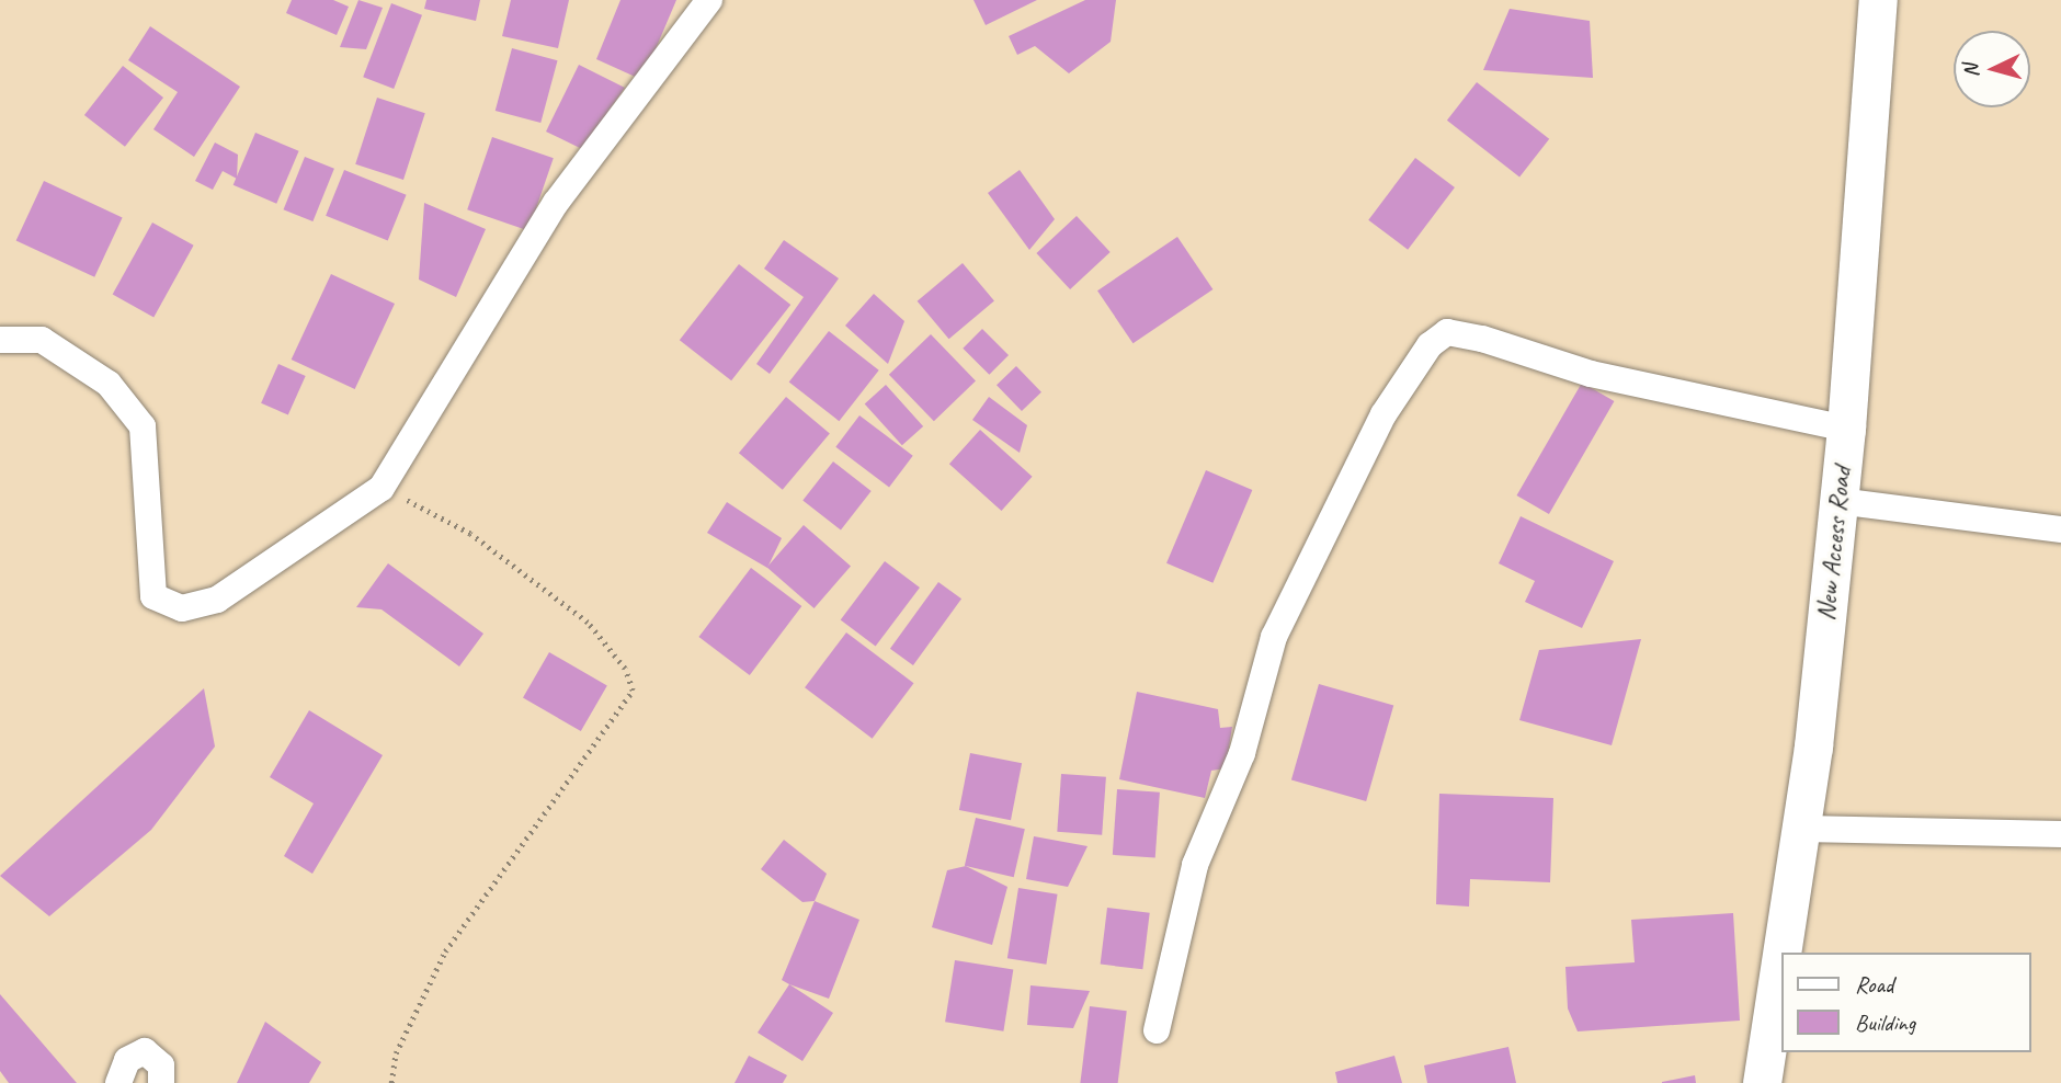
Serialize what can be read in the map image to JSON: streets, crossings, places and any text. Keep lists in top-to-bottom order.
{
  "streets": {
    "main road": ["New Access Road"]
  },
  "legend": ["Road", "Building"],
  "north": "left"
}
